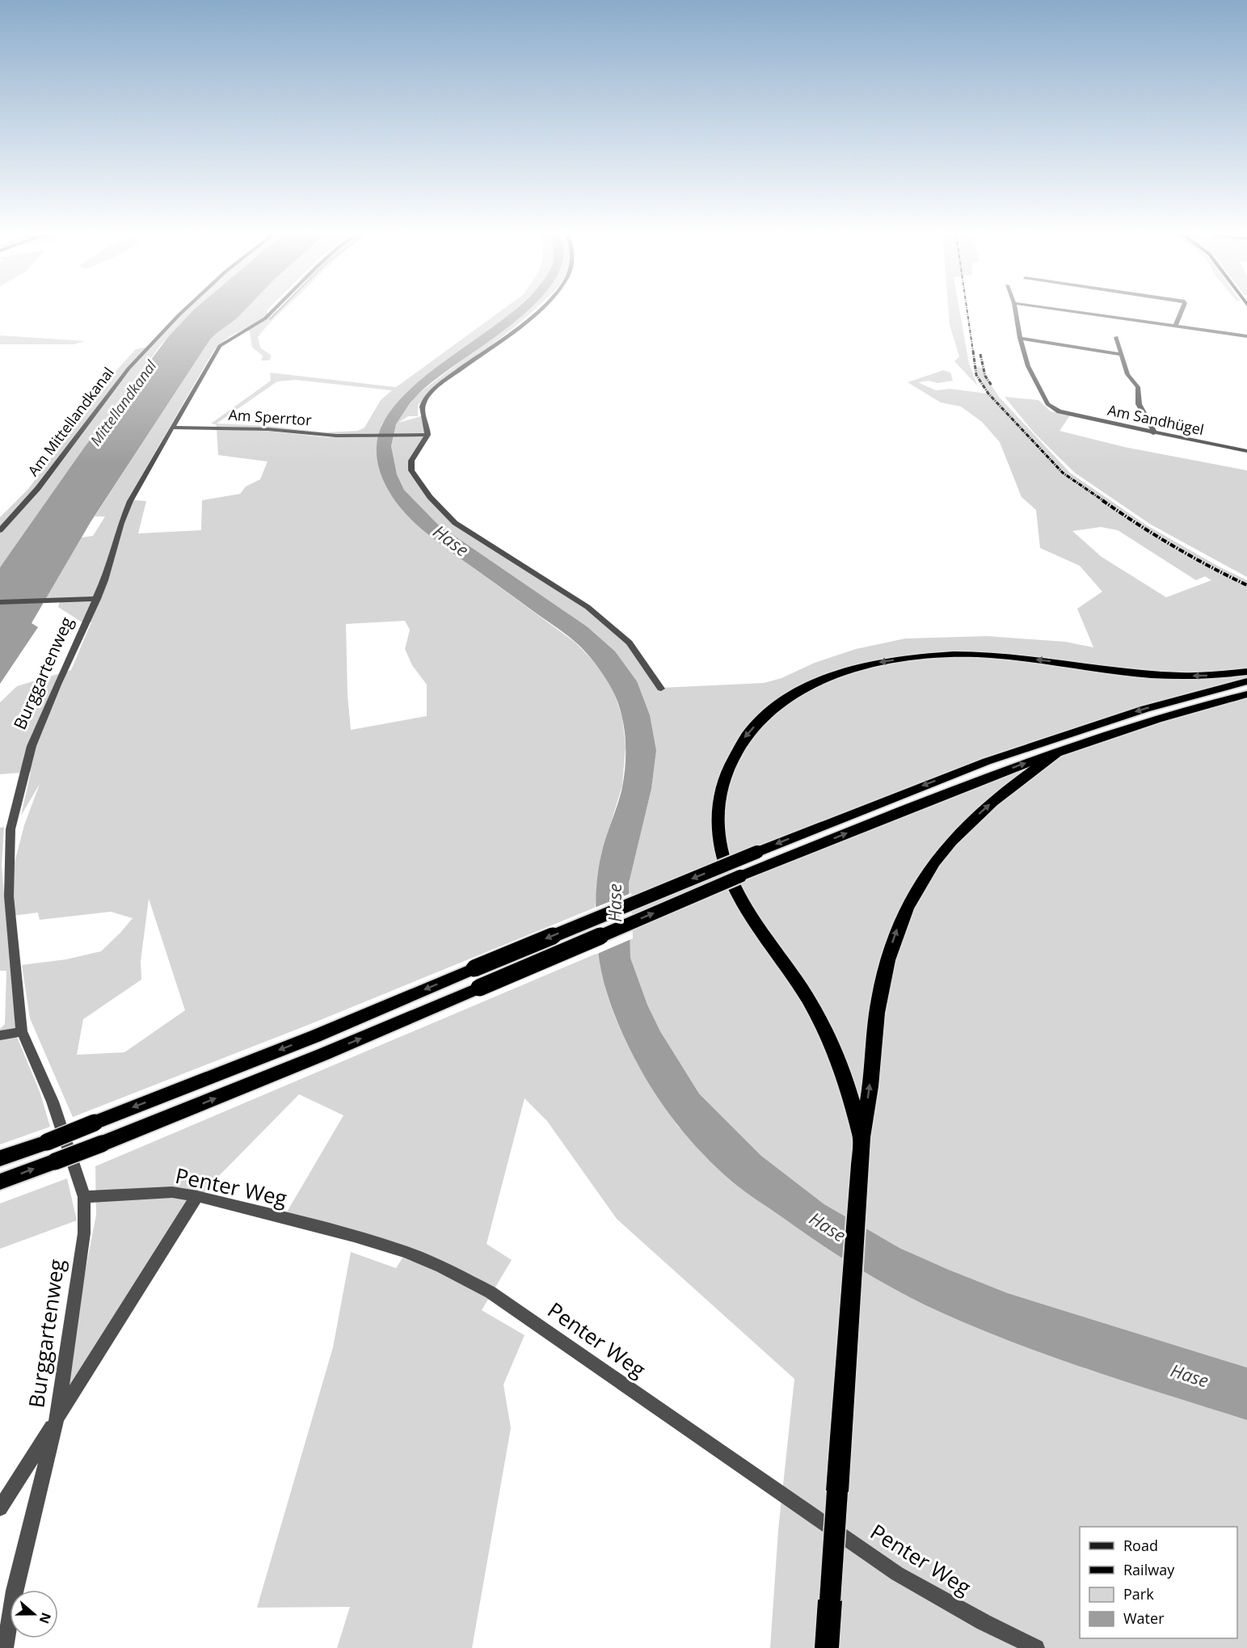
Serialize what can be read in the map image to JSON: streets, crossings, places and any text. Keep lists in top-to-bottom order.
{
  "streets": {
    "street": [
      "Am Sperrtor",
      "Am Sandhügel",
      "Am Mittellandkanal",
      "Burggartenweg",
      "Penter Weg"
    ]
  },
  "crossings": [
    ["Burggartenweg", "Penter Weg"]
  ],
  "water": ["Mittellandkanal", "Hase"],
  "legend": [
    "Road",
    "Railway",
    "Park",
    "Water"
  ],
  "north": "right"
}
